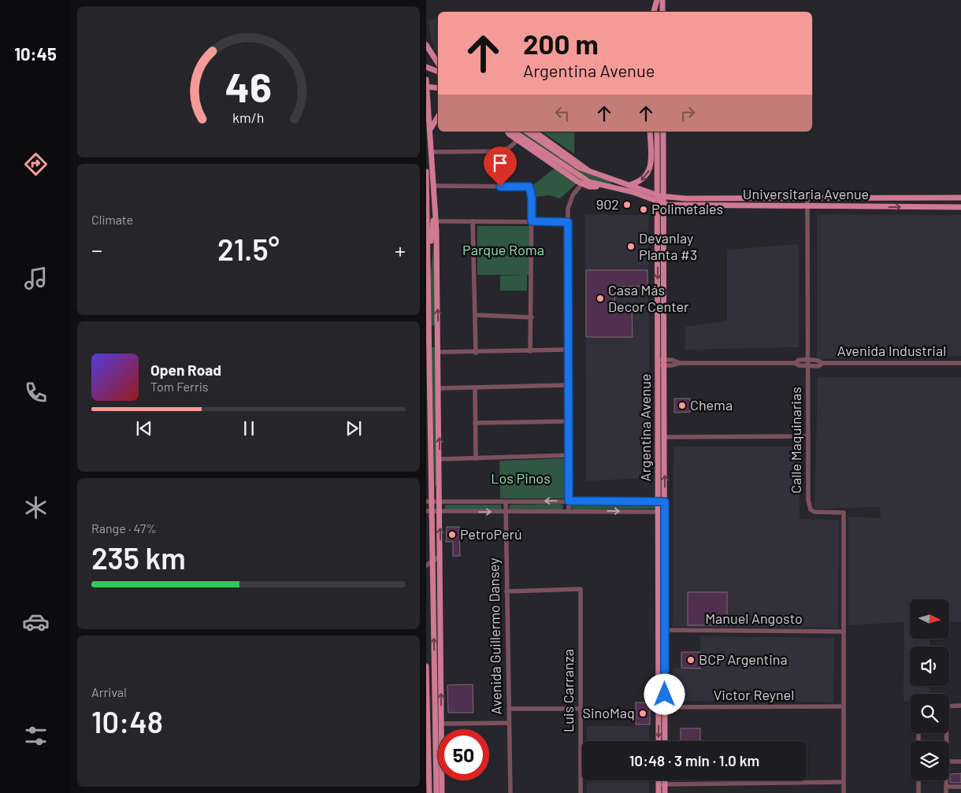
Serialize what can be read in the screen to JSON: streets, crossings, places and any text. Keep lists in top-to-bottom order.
{
  "streets": {
    "main road": ["Universitaria Avenue", "Argentina Avenue"],
    "street": [
      "Avenida Industrial",
      "Calle Maquinarias",
      "Manuel Angosto",
      "Avenida Guillermo Dansey",
      "Luis Carranza",
      "Victor Reynel"
    ]
  },
  "crossings": [
    ["Universitaria Avenue", "Argentina Avenue"],
    ["Universitaria Avenue", "Calle Maquinarias"],
    ["Avenida Industrial", "Argentina Avenue"],
    ["Avenida Industrial", "Calle Maquinarias"],
    ["Argentina Avenue", "Manuel Angosto"],
    ["Argentina Avenue", "Victor Reynel"],
    ["Calle Maquinarias", "Manuel Angosto"],
    ["Calle Maquinarias", "Victor Reynel"],
    ["Avenida Guillermo Dansey", "Luis Carranza"]
  ],
  "parks": ["Parque Roma", "Los Pinos"],
  "places": [
    "902",
    "Polimetales",
    "Devanlay Planta #3",
    "Casa Más Decor Center",
    "Chema",
    "PetroPerú",
    "BCP Argentina",
    "SinoMaq"
  ],
  "north": "right",
  "page": {
    "tabs": "10:45",
    "turn": ["200 m", "Argentina Avenue"],
    "tile": [
      "Climate",
      ["Range · 47%", "235 km"],
      ["Arrival", "10:48"]
    ],
    "heat": ["−", "21.5°", "+"],
    "song": ["Open Road", "Tom Ferris"],
    "limit": "50",
    "trip": "10:48 · 3 min · 1.0 km",
    "gauge": ["46", "km/h"]
  }
}
